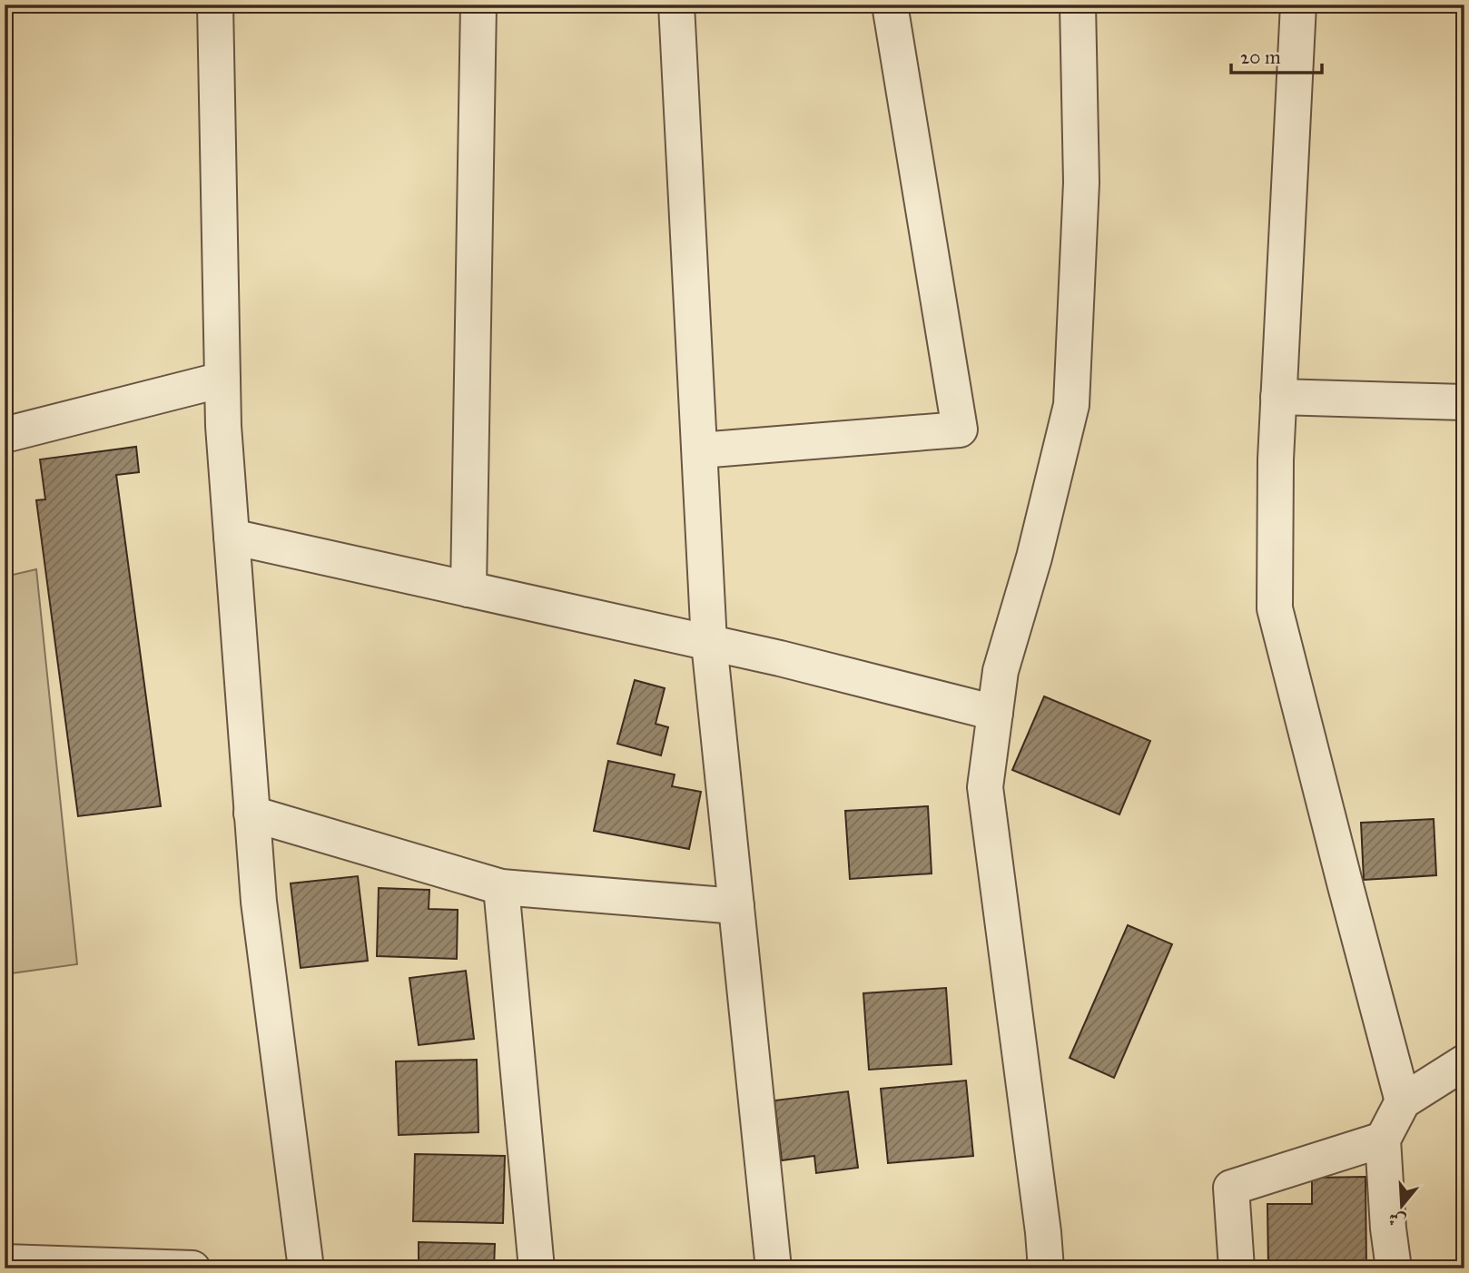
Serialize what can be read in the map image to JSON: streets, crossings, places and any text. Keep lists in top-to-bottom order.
{
  "scale_bar": "20 m",
  "north": "bottom"
}
